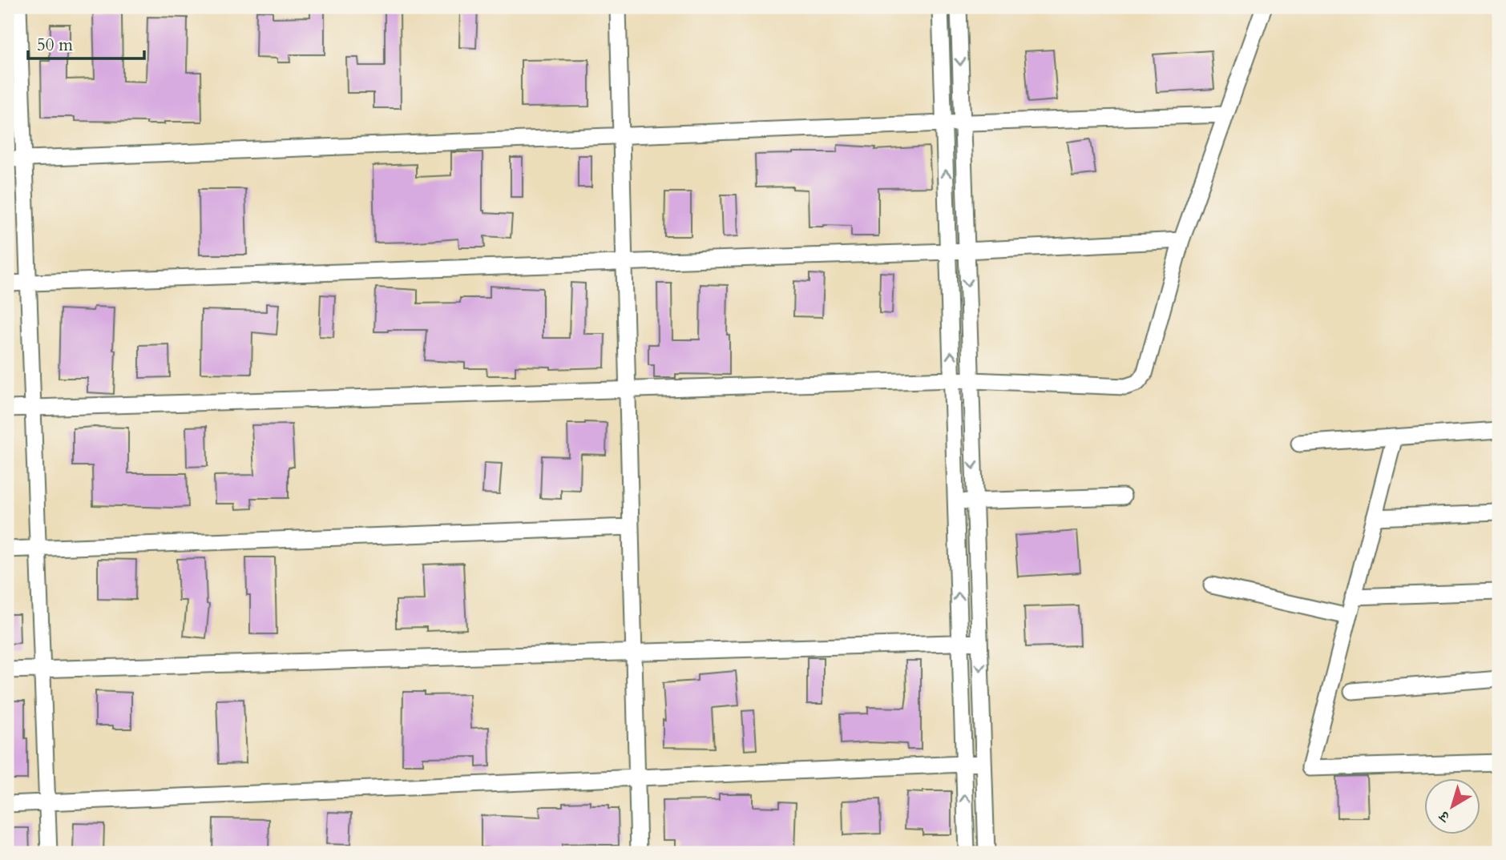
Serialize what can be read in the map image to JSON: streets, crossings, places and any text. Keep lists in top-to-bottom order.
{
  "scale_bar": "50 m",
  "north": "bottom left"
}
